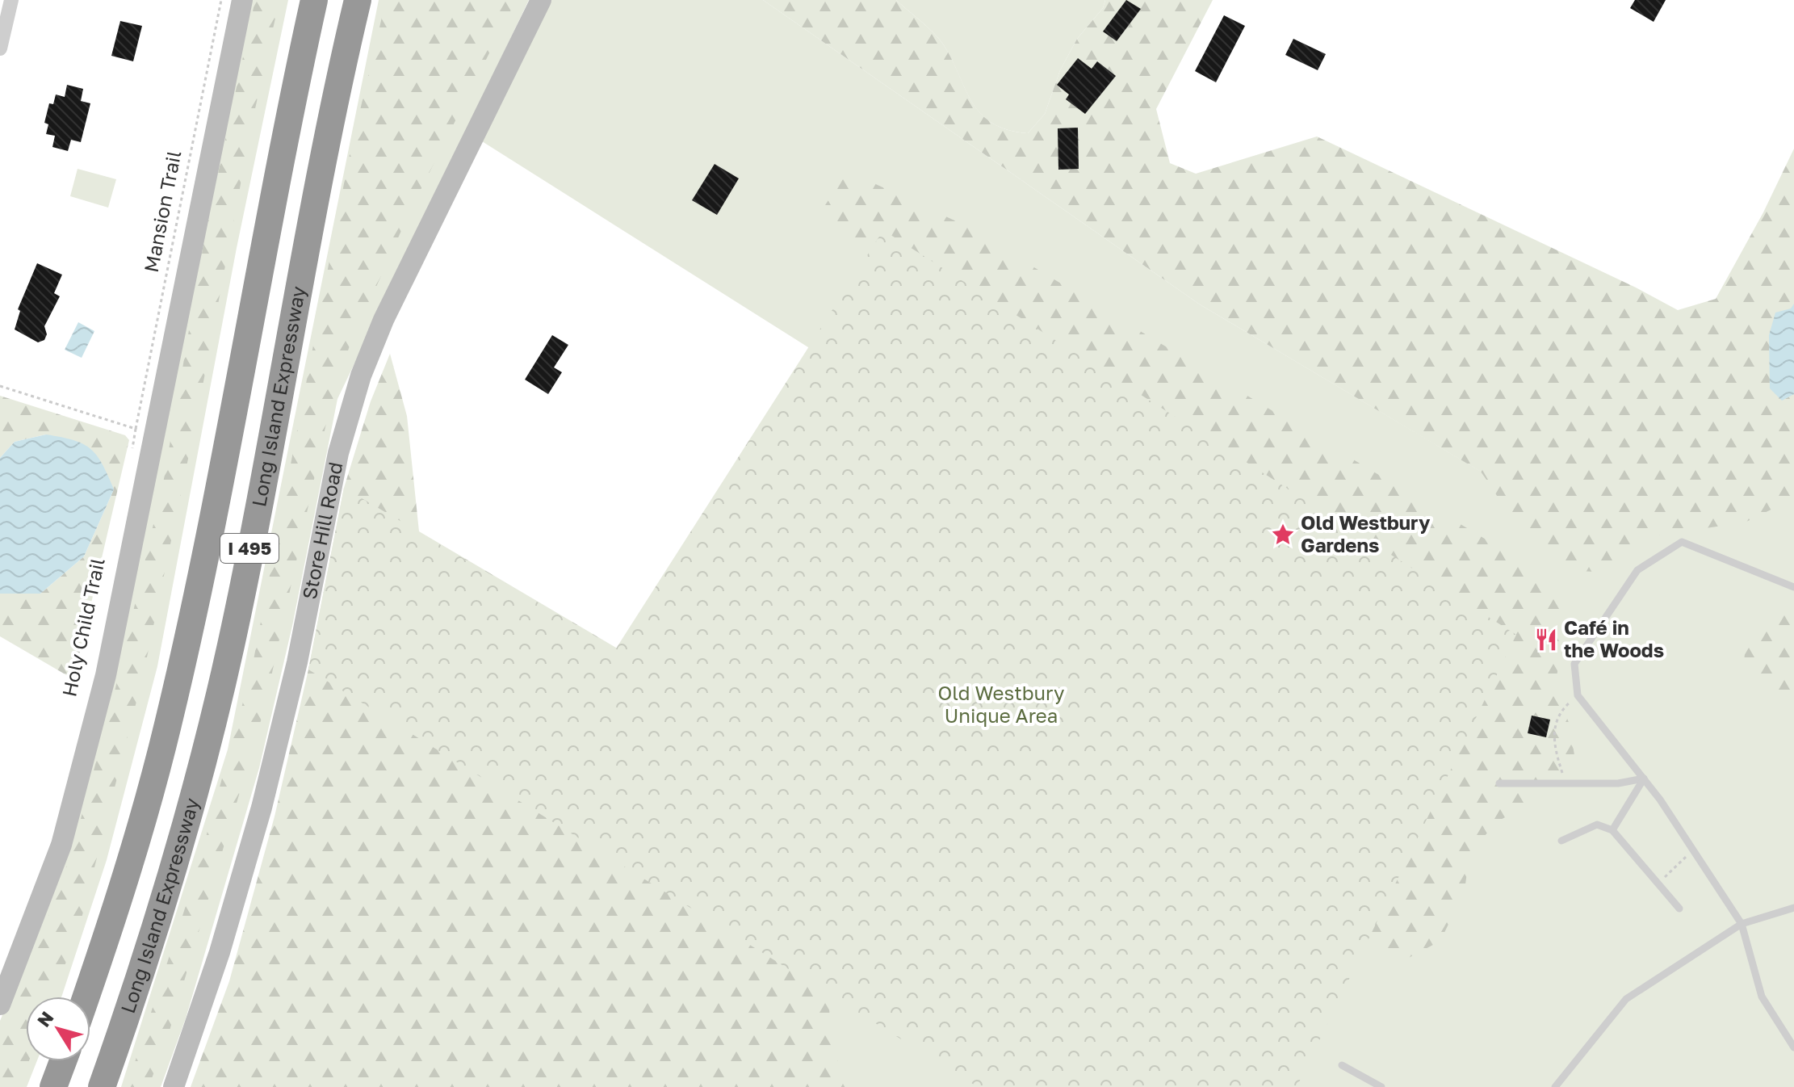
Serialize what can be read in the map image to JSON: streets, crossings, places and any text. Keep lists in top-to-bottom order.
{
  "streets": {
    "highway": ["Long Island Expressway", "I 495"],
    "main road": ["Store Hill Road"],
    "path": ["Mansion Trail"]
  },
  "parks": ["Old Westbury Unique Area"],
  "places": {
    "place": ["Old Westbury Gardens"],
    "restaurant": ["Café in the Woods"]
  },
  "north": "top left"
}
